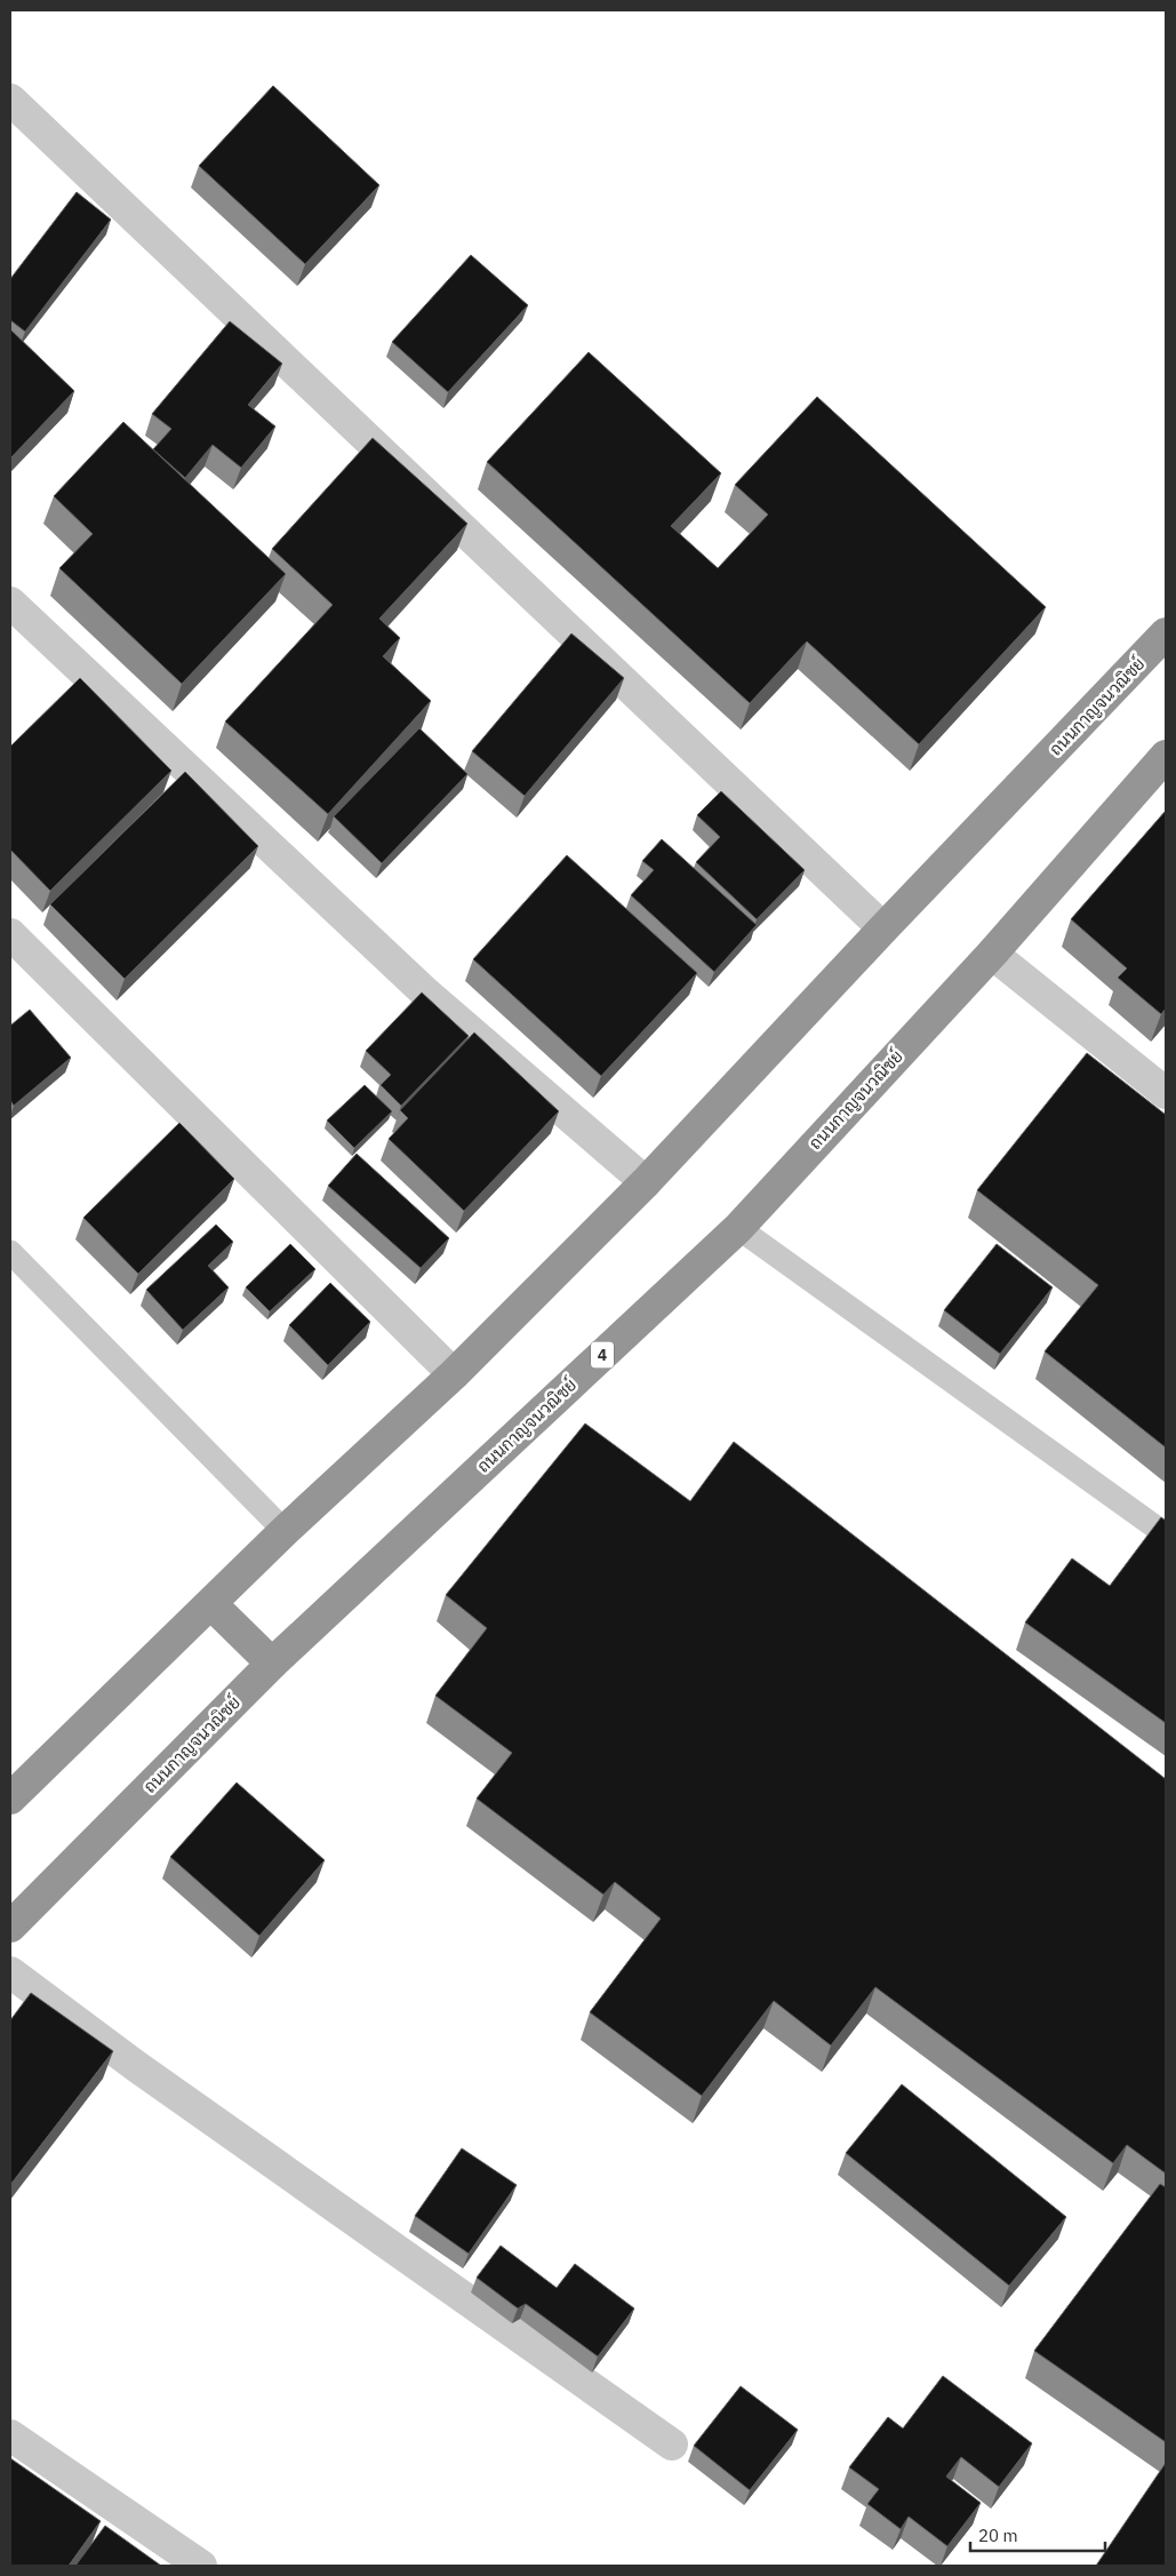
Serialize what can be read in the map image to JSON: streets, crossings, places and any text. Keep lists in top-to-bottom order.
{
  "streets": {
    "highway": ["ถนนกาญจนวณิชย์", "4"]
  },
  "scale_bar": "20 m"
}
